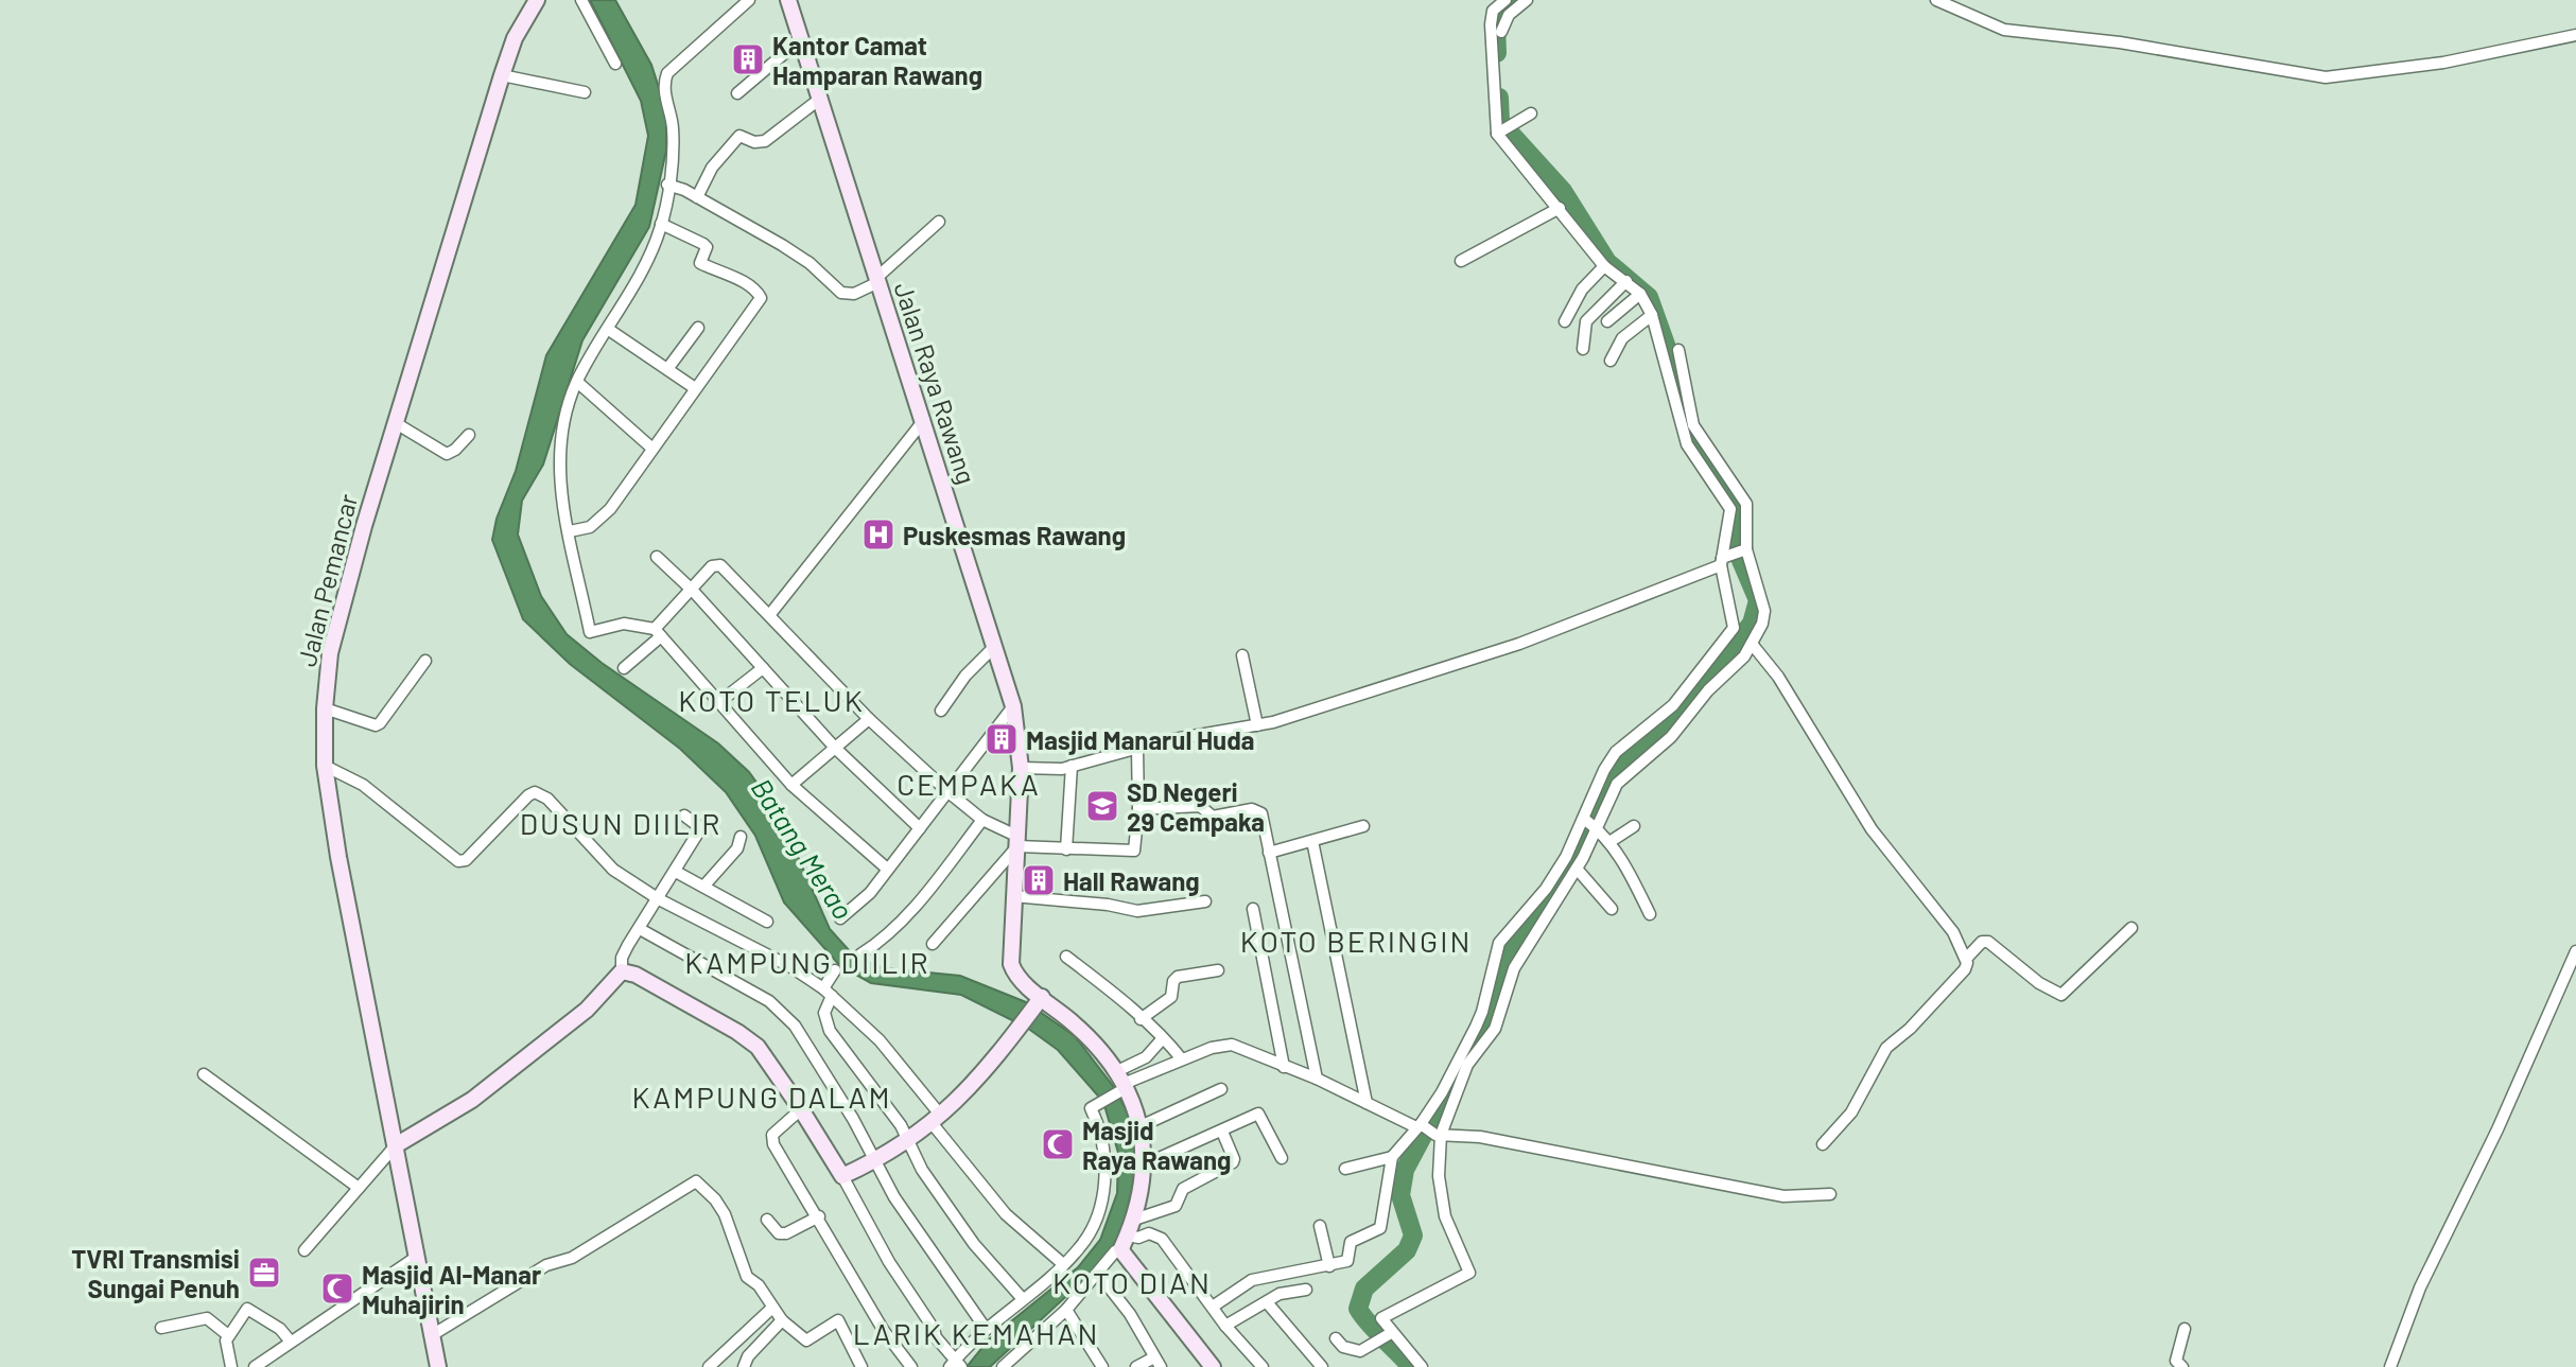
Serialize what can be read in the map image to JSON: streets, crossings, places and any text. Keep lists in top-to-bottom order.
{
  "streets": {
    "main road": ["Jalan Raya Rawang", "Jalan Pemancar"]
  },
  "districts": [
    "KOTO TELUK",
    "CEMPAKA",
    "DUSUN DIILIR",
    "KOTO BERINGIN",
    "KAMPUNG DIILIR",
    "KAMPUNG DALAM",
    "KOTO DIAN",
    "LARIK KEMAHAN"
  ],
  "water": ["Batang Merao"],
  "places": {
    "building": ["Kantor Camat Hamparan Rawang", "Masjid Manarul Huda", "Hall Rawang"],
    "hospital": ["Puskesmas Rawang"],
    "school or university": ["SD Negeri 29 Cempaka"],
    "mosque": ["Masjid Raya Rawang", "Masjid Al-Manar Muhajirin"],
    "office": ["TVRI Transmisi Sungai Penuh"]
  }
}
